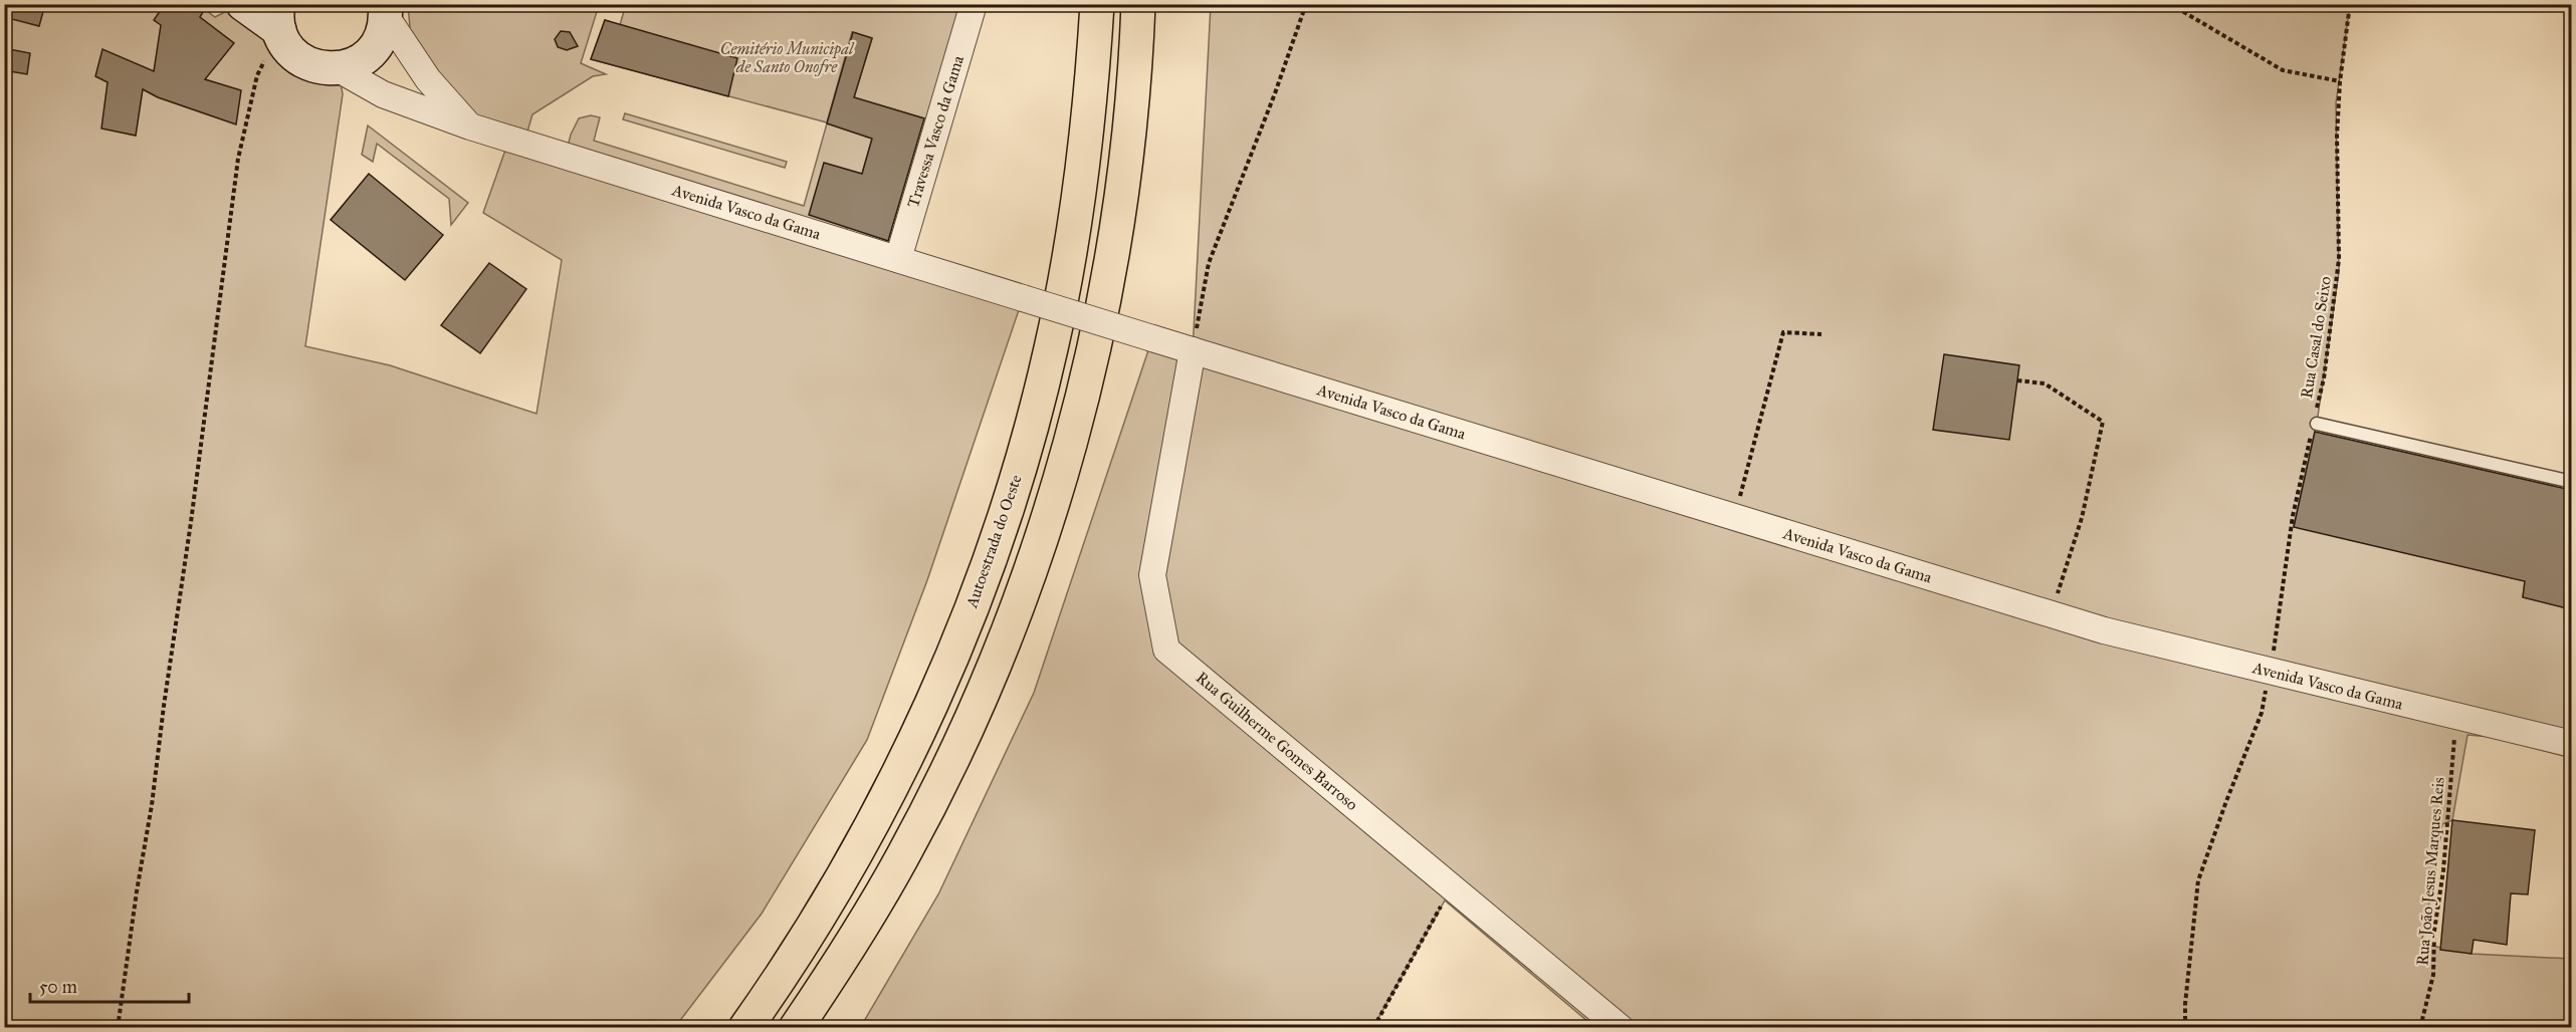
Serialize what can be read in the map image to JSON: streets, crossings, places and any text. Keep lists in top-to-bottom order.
{
  "streets": {
    "highway": ["Autoestrada do Oeste"],
    "street": ["Travessa Vasco da Gama", "Avenida Vasco da Gama", "Rua Guilherme Gomes Barroso"],
    "path": ["Rua Casal do Seixo", "Rua João Jesus Marques Reis"]
  },
  "crossings": [
    ["Travessa Vasco da Gama", "Avenida Vasco da Gama"],
    ["Avenida Vasco da Gama", "Rua Casal do Seixo"],
    ["Avenida Vasco da Gama", "Rua Guilherme Gomes Barroso"],
    ["Avenida Vasco da Gama", "Rua João Jesus Marques Reis"]
  ],
  "parks": ["Cemitério Municipal de Santo Onofre"],
  "scale_bar": "50 m"
}
